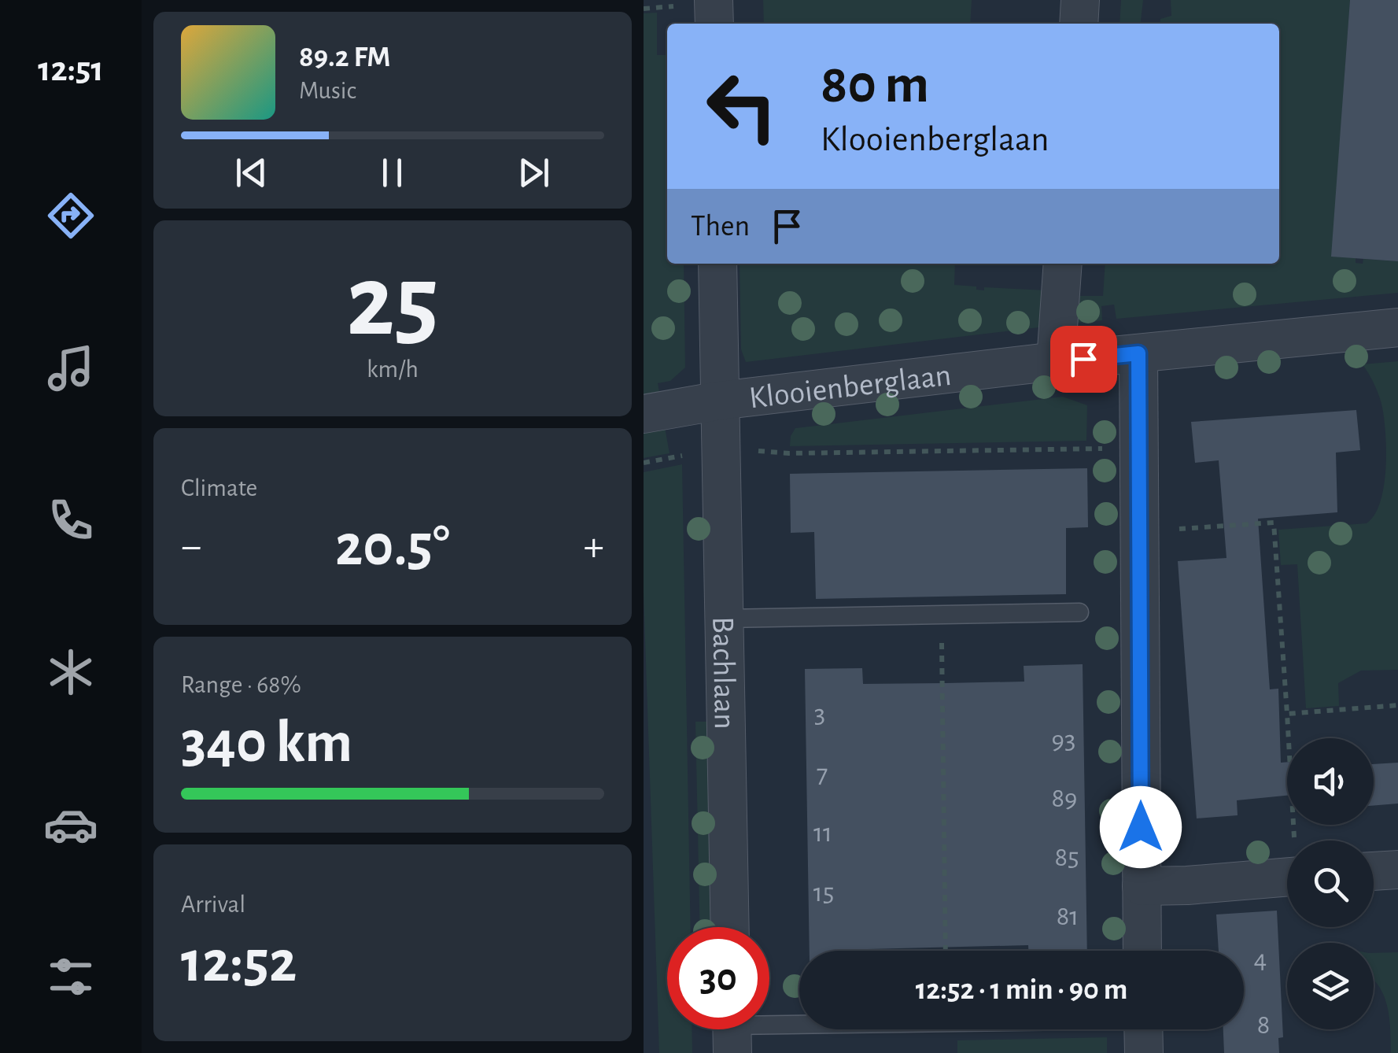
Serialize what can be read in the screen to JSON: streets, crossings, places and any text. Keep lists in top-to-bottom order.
{
  "streets": {
    "street": ["Klooienberglaan", "Bachlaan"]
  },
  "crossings": [
    ["Klooienberglaan", "Bachlaan"]
  ],
  "house_numbers": [
    "3",
    "93",
    "7",
    "89",
    "11",
    "85",
    "15",
    "81",
    "4",
    "8"
  ],
  "page": {
    "tabs": "12:51",
    "turn": ["80 m", "Klooienberglaan"],
    "song": ["89.2 FM", "Music"],
    "then": "Then",
    "tile": [
      ["25", "km/h"],
      "Climate",
      ["Range · 68%", "340 km"],
      ["Arrival", "12:52"]
    ],
    "heat": ["−", "20.5°", "+"],
    "limit": "30",
    "trip": "12:52 · 1 min · 90 m"
  }
}
